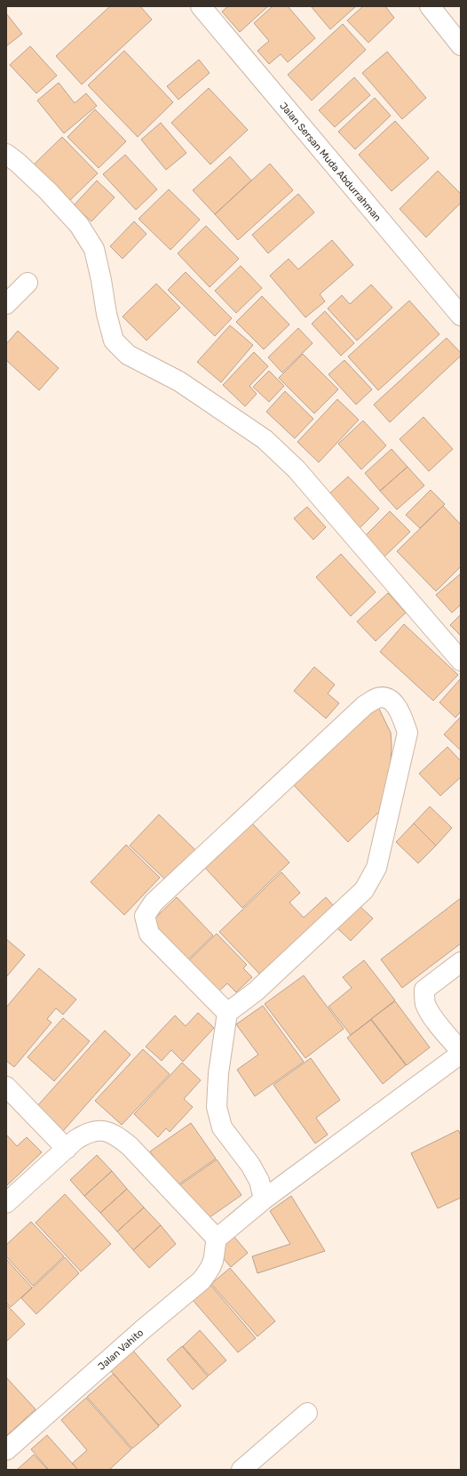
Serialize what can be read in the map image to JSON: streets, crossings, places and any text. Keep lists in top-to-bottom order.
{
  "streets": {
    "street": ["Jalan Sersan Muda Abdurrahman", "Jalan Vahito"]
  }
}
